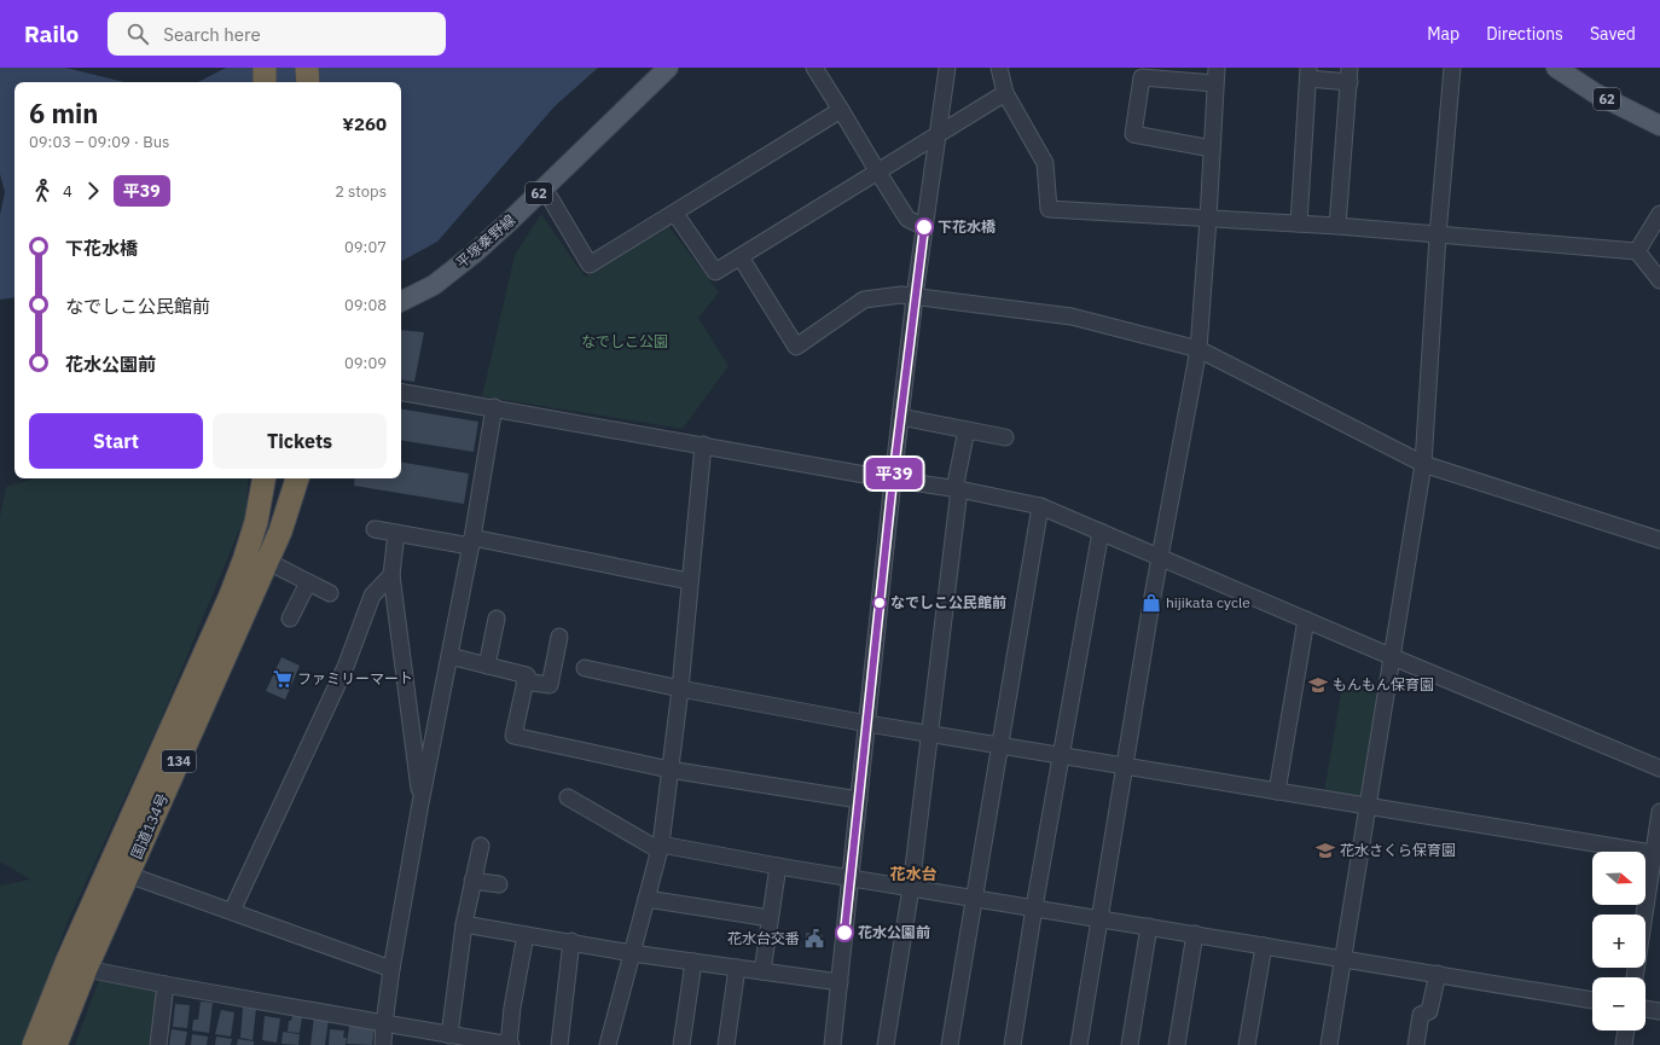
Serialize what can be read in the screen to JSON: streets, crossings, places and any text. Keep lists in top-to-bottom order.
{
  "streets": {
    "highway": ["134", "国道134号"],
    "main road": ["62", "平塚秦野線"]
  },
  "districts": ["花水台"],
  "parks": ["なでしこ公園"],
  "places": {
    "other": ["下花水橋", "なでしこ公民館前", "花水公園前"],
    "shop": ["hijikata cycle"],
    "supermarket": ["ファミリーマート"],
    "school or university": ["もんもん保育園", "花水さくら保育園"],
    "public building": ["花水台交番"]
  },
  "lines": ["bus line 平39"],
  "north": "right",
  "page": {
    "header": "Railo",
    "search": "Search here",
    "nav": ["Map", "Directions", "Saved"],
    "on_map": "平39",
    "heading": ["6 min", "09:03 – 09:09 · Bus", "¥260"],
    "legs": ["4", "平39", "2 stops"],
    "list": [
      {
        "name": "下花水橋",
        "value": "09:07"
      },
      {
        "name": "なでしこ公民館前",
        "value": "09:08"
      },
      {
        "name": "花水公園前",
        "value": "09:09"
      }
    ],
    "buttons": ["Start", "Tickets"],
    "map_buttons": ["+", "−"]
  }
}
